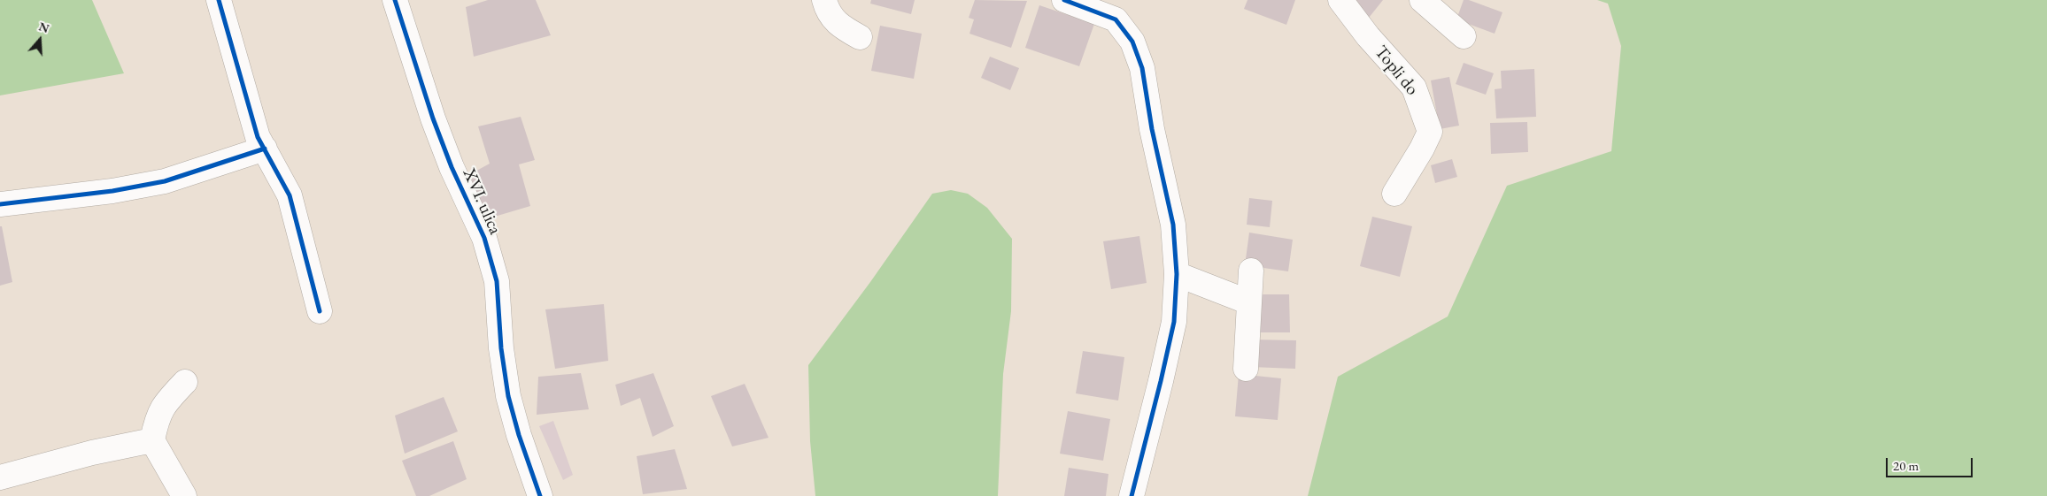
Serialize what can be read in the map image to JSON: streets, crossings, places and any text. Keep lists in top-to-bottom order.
{
  "streets": {
    "street": ["Topli do", "XVI. ulica"]
  },
  "scale_bar": "20 m",
  "north": "top"
}
